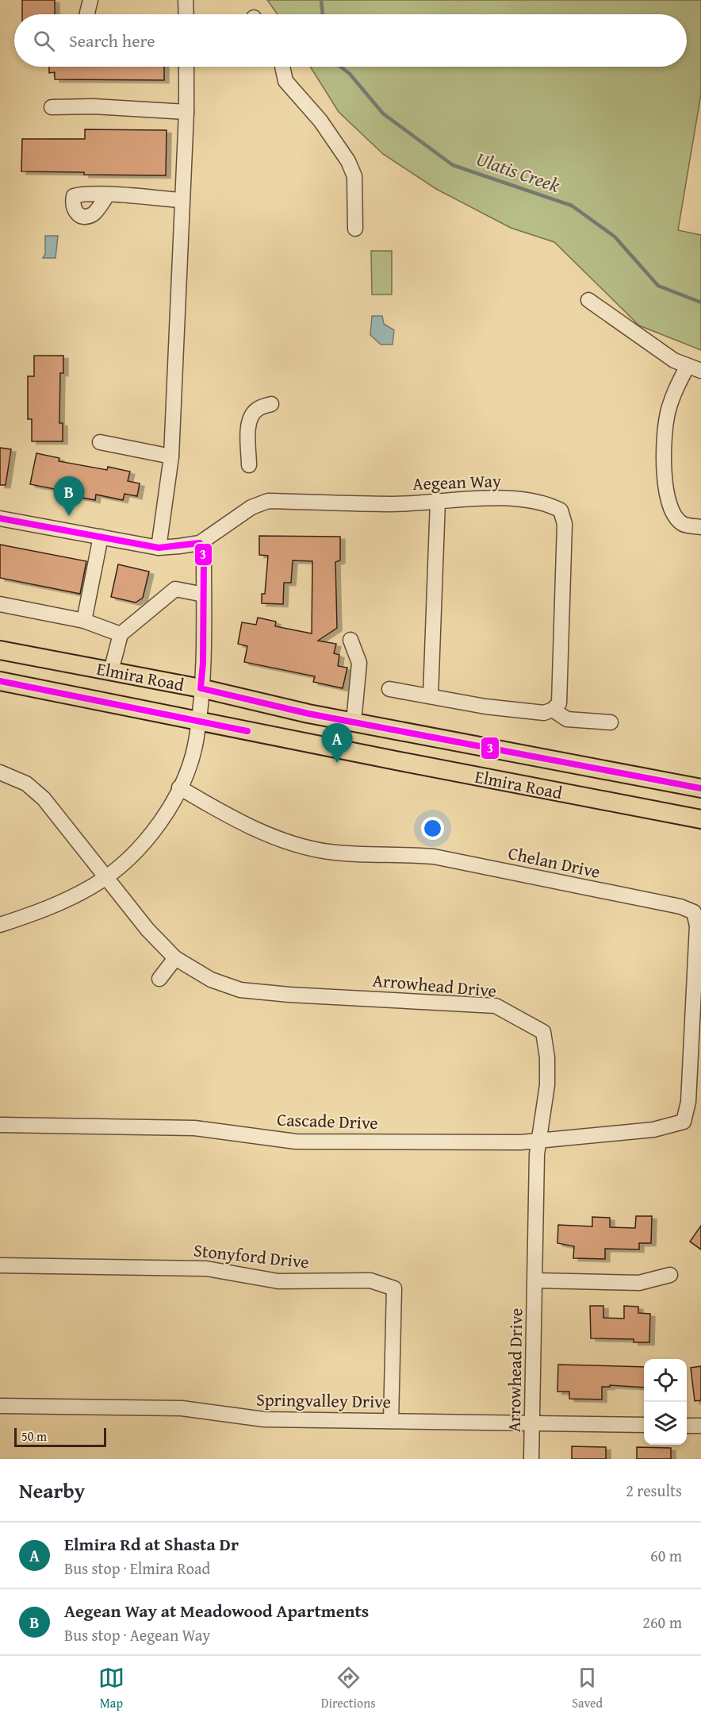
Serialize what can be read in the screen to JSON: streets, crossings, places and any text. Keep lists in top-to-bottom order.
{
  "streets": {
    "main road": ["Elmira Road"],
    "street": [
      "Aegean Way",
      "Chelan Drive",
      "Arrowhead Drive",
      "Cascade Drive",
      "Stonyford Drive",
      "Springvalley Drive"
    ]
  },
  "crossings": [
    ["Chelan Drive", "Cascade Drive"],
    ["Arrowhead Drive", "Cascade Drive"],
    ["Arrowhead Drive", "Springvalley Drive"],
    ["Stonyford Drive", "Springvalley Drive"]
  ],
  "water": ["Ulatis Creek"],
  "lines": ["transit line 3"],
  "scale_bar": "50 m",
  "page": {
    "search": "Search here",
    "pins": ["B", "A"],
    "scale": "50 m",
    "heading": ["Nearby", "2 results"],
    "list": [
      {
        "mark": "A",
        "name": "Elmira Rd at Shasta Dr",
        "note": "Bus stop · Elmira Road",
        "value": "60 m"
      },
      {
        "mark": "B",
        "name": "Aegean Way at Meadowood Apartments",
        "note": "Bus stop · Aegean Way",
        "value": "260 m"
      }
    ],
    "nav": ["Map", "Directions", "Saved"]
  }
}
